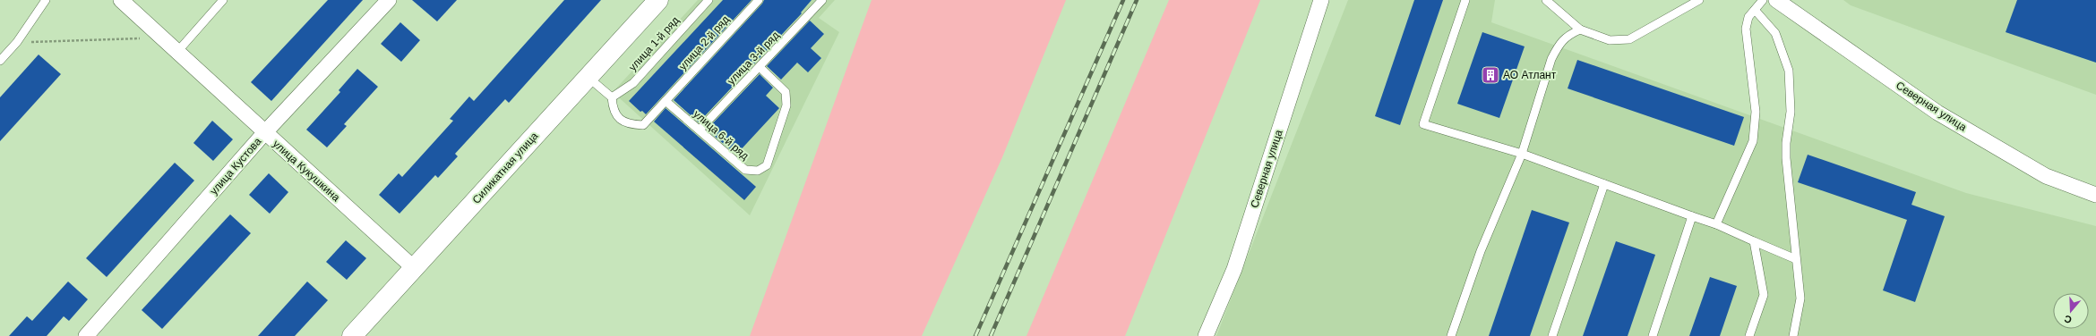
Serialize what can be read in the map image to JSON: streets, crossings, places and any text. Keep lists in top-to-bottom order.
{
  "streets": {
    "street": [
      "Северная улица",
      "улица Кустова",
      "Силикатная улица",
      "улица Кукушкина"
    ],
    "lane": [
      "улица 2-й ряд",
      "улица 1-й ряд",
      "улица 3-й ряд",
      "улица 6-й ряд"
    ]
  },
  "crossings": [
    ["улица 2-й ряд", "улица 1-й ряд"],
    ["улица 2-й ряд", "улица 6-й ряд"],
    ["улица 3-й ряд", "улица 6-й ряд"],
    ["улица Кустова", "улица Кукушкина"],
    ["Силикатная улица", "улица Кукушкина"]
  ],
  "places": {
    "building": ["АО Атлант"]
  },
  "north": "bottom"
}
